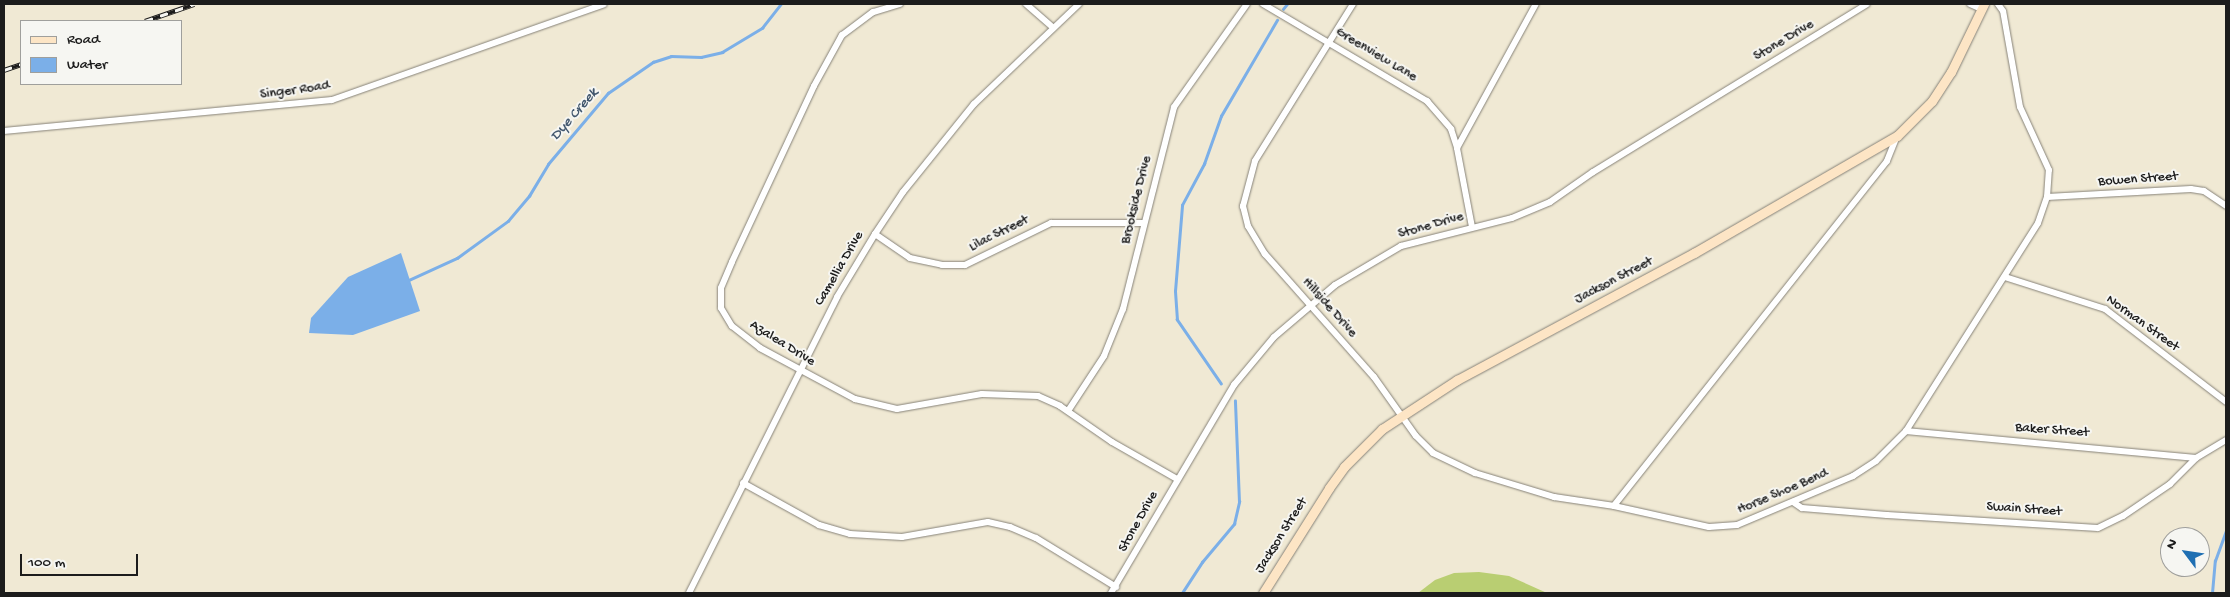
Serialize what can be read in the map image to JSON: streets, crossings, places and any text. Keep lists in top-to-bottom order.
{
  "streets": {
    "street": [
      "Stone Drive",
      "Greenview Lane",
      "Singer Road",
      "Bowen Street",
      "Brookside Drive",
      "Lilac Street",
      "Camellia Drive",
      "Jackson Street",
      "Hillside Drive",
      "Norman Street",
      "Azalea Drive",
      "Baker Street",
      "Horse Shoe Bend",
      "Swain Street"
    ]
  },
  "crossings": [
    ["Stone Drive", "Hillside Drive"],
    ["Stone Drive", "Azalea Drive"],
    ["Greenview Lane", "Hillside Drive"],
    ["Bowen Street", "Horse Shoe Bend"],
    ["Brookside Drive", "Lilac Street"],
    ["Brookside Drive", "Azalea Drive"],
    ["Lilac Street", "Camellia Drive"],
    ["Camellia Drive", "Azalea Drive"],
    ["Jackson Street", "Hillside Drive"],
    ["Hillside Drive", "Horse Shoe Bend"],
    ["Norman Street", "Horse Shoe Bend"],
    ["Baker Street", "Horse Shoe Bend"],
    ["Baker Street", "Swain Street"],
    ["Horse Shoe Bend", "Swain Street"]
  ],
  "water": ["Dye Creek"],
  "legend": ["Road", "Water"],
  "scale_bar": "100 m",
  "north": "top left"
}
